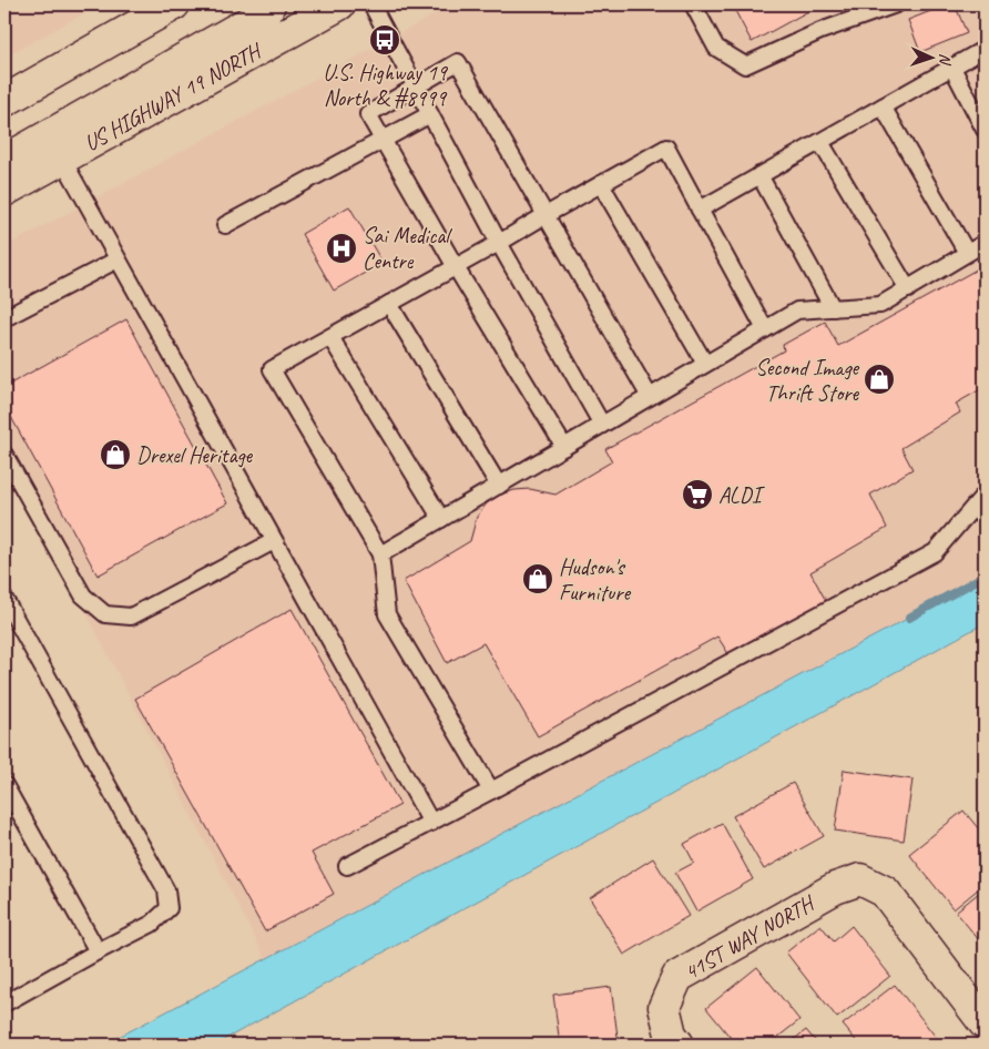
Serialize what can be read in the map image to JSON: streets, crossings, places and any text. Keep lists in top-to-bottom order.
{
  "streets": {
    "main road": ["US HIGHWAY 19 NORTH", "41ST WAY NORTH"]
  },
  "places": {
    "bus stop": ["U.S. Highway 19 North & #8999"],
    "hospital": ["Sai Medical Centre"],
    "shop": ["Second Image Thrift Store", "Drexel Heritage", "Hudson's Furniture"],
    "supermarket": ["ALDI"]
  },
  "north": "right"
}
